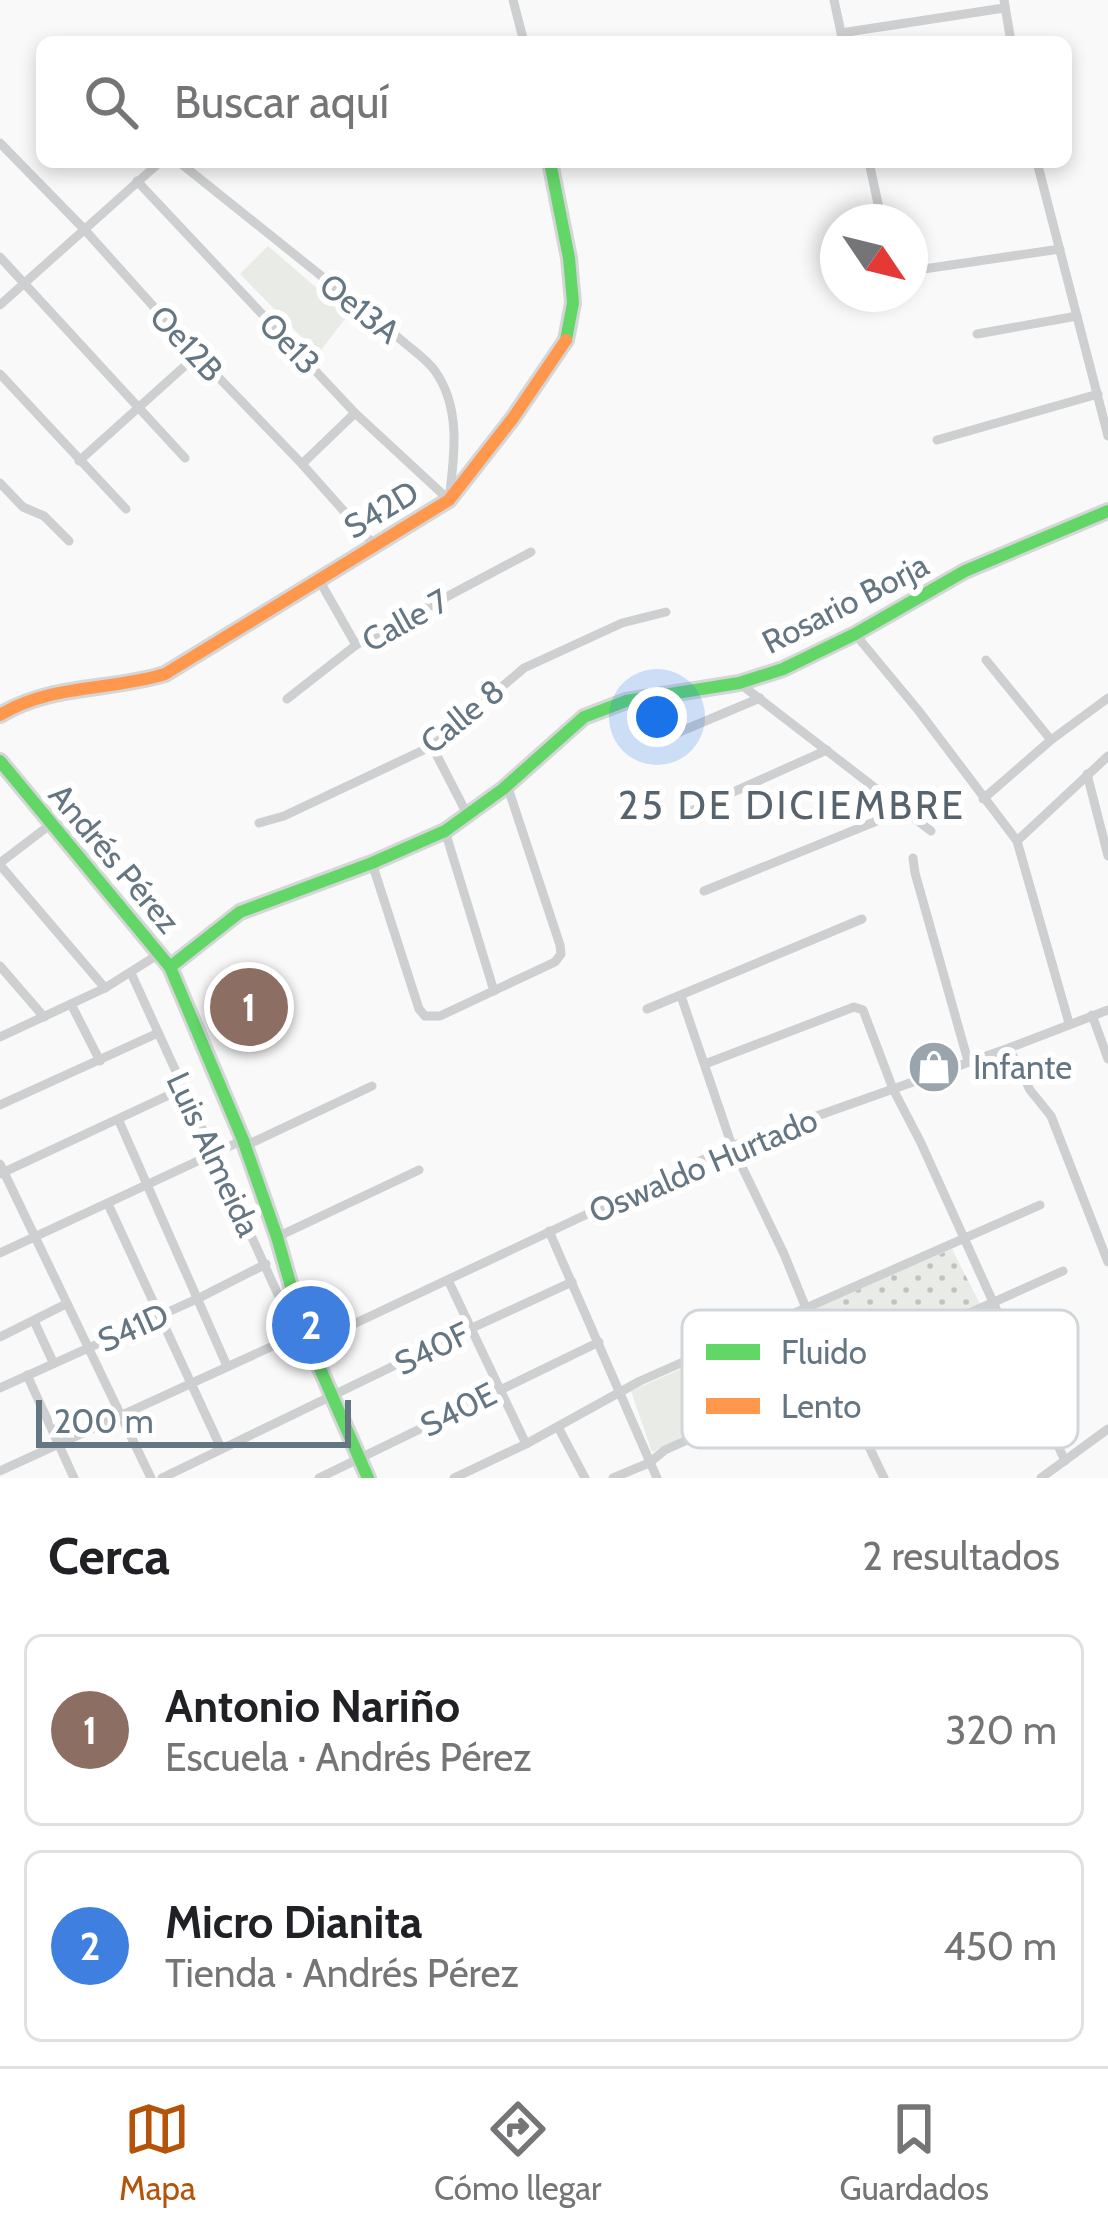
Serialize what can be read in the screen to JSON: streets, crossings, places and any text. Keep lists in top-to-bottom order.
{
  "streets": {
    "street": [
      "Oe13A",
      "Oe12B",
      "Oe13",
      "S42D",
      "Rosario Borja",
      "Calle 7",
      "Calle 8",
      "Andrés Pérez",
      "Luis Almeida",
      "Oswaldo Hurtado",
      "S41D",
      "S40F",
      "S40E"
    ]
  },
  "crossings": [
    ["Oe13A", "Oe13"],
    ["Oe13A", "S42D"],
    ["Oe12B", "S42D"],
    ["Oe13", "S42D"],
    ["Rosario Borja", "Andrés Pérez"],
    ["Andrés Pérez", "Luis Almeida"],
    ["Andrés Pérez", "Oswaldo Hurtado"],
    ["Andrés Pérez", "S40F"],
    ["Andrés Pérez", "S40E"],
    ["Luis Almeida", "Oswaldo Hurtado"],
    ["Luis Almeida", "S41D"]
  ],
  "districts": ["25 DE DICIEMBRE"],
  "places": {
    "shop": ["Infante"]
  },
  "legend": ["Fluido", "Lento"],
  "scale_bar": "200 m",
  "north": "bottom right",
  "page": {
    "search": "Buscar aquí",
    "pins": ["1", "2"],
    "scale": "200 m",
    "heading": ["Cerca", "2 resultados"],
    "list": [
      {
        "mark": "1",
        "name": "Antonio Nariño",
        "note": "Escuela · Andrés Pérez",
        "value": "320 m"
      },
      {
        "mark": "2",
        "name": "Micro Dianita",
        "note": "Tienda · Andrés Pérez",
        "value": "450 m"
      }
    ],
    "nav": ["Mapa", "Cómo llegar", "Guardados"]
  }
}
